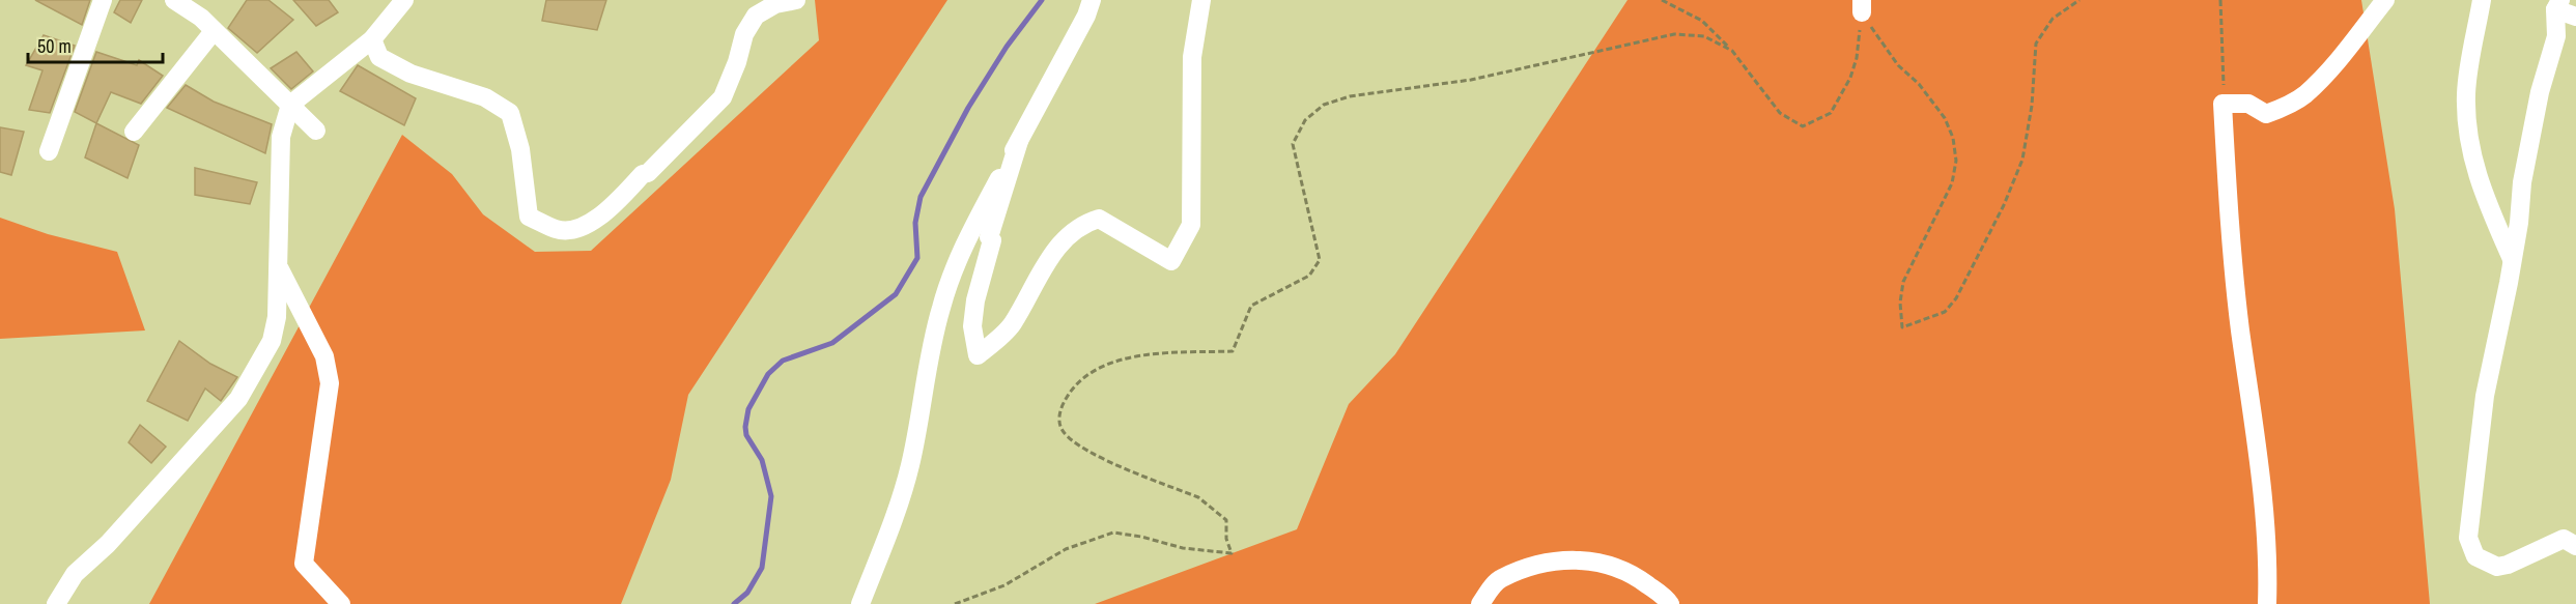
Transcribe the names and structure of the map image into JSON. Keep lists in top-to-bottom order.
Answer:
{
  "scale_bar": "50 m"
}
